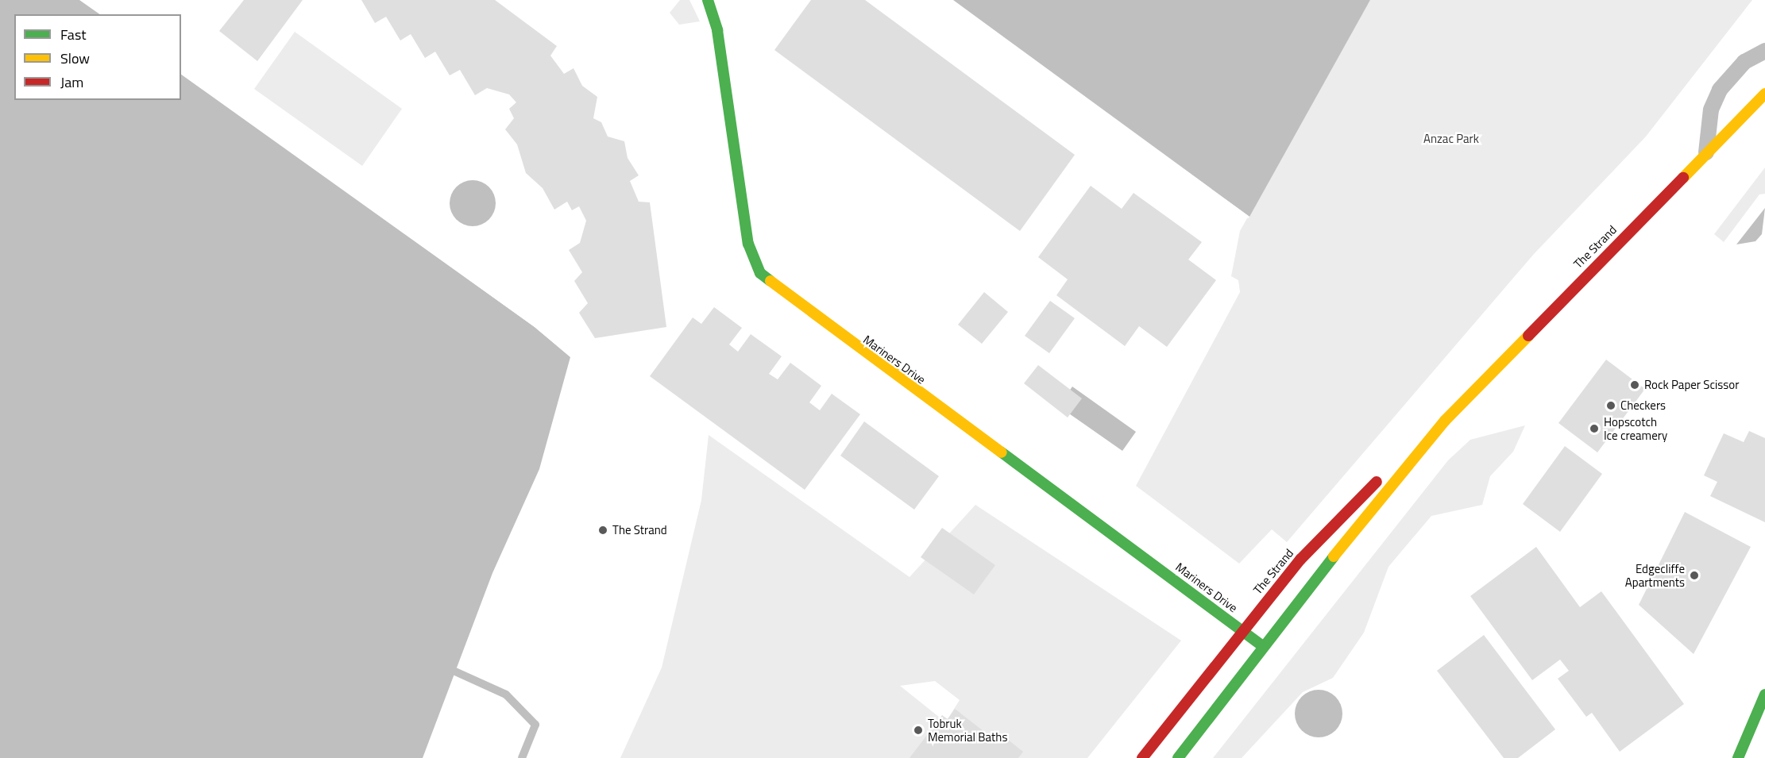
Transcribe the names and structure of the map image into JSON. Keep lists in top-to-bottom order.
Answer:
{
  "streets": {
    "street": ["The Strand", "Mariners Drive"]
  },
  "crossings": [
    ["The Strand", "Mariners Drive"]
  ],
  "parks": ["Anzac Park"],
  "places": [
    "Rock Paper Scissor",
    "Checkers",
    "Hopscotch Ice creamery",
    "The Strand",
    "Edgecliffe Apartments",
    "Tobruk Memorial Baths"
  ],
  "legend": ["Fast", "Slow", "Jam"]
}
